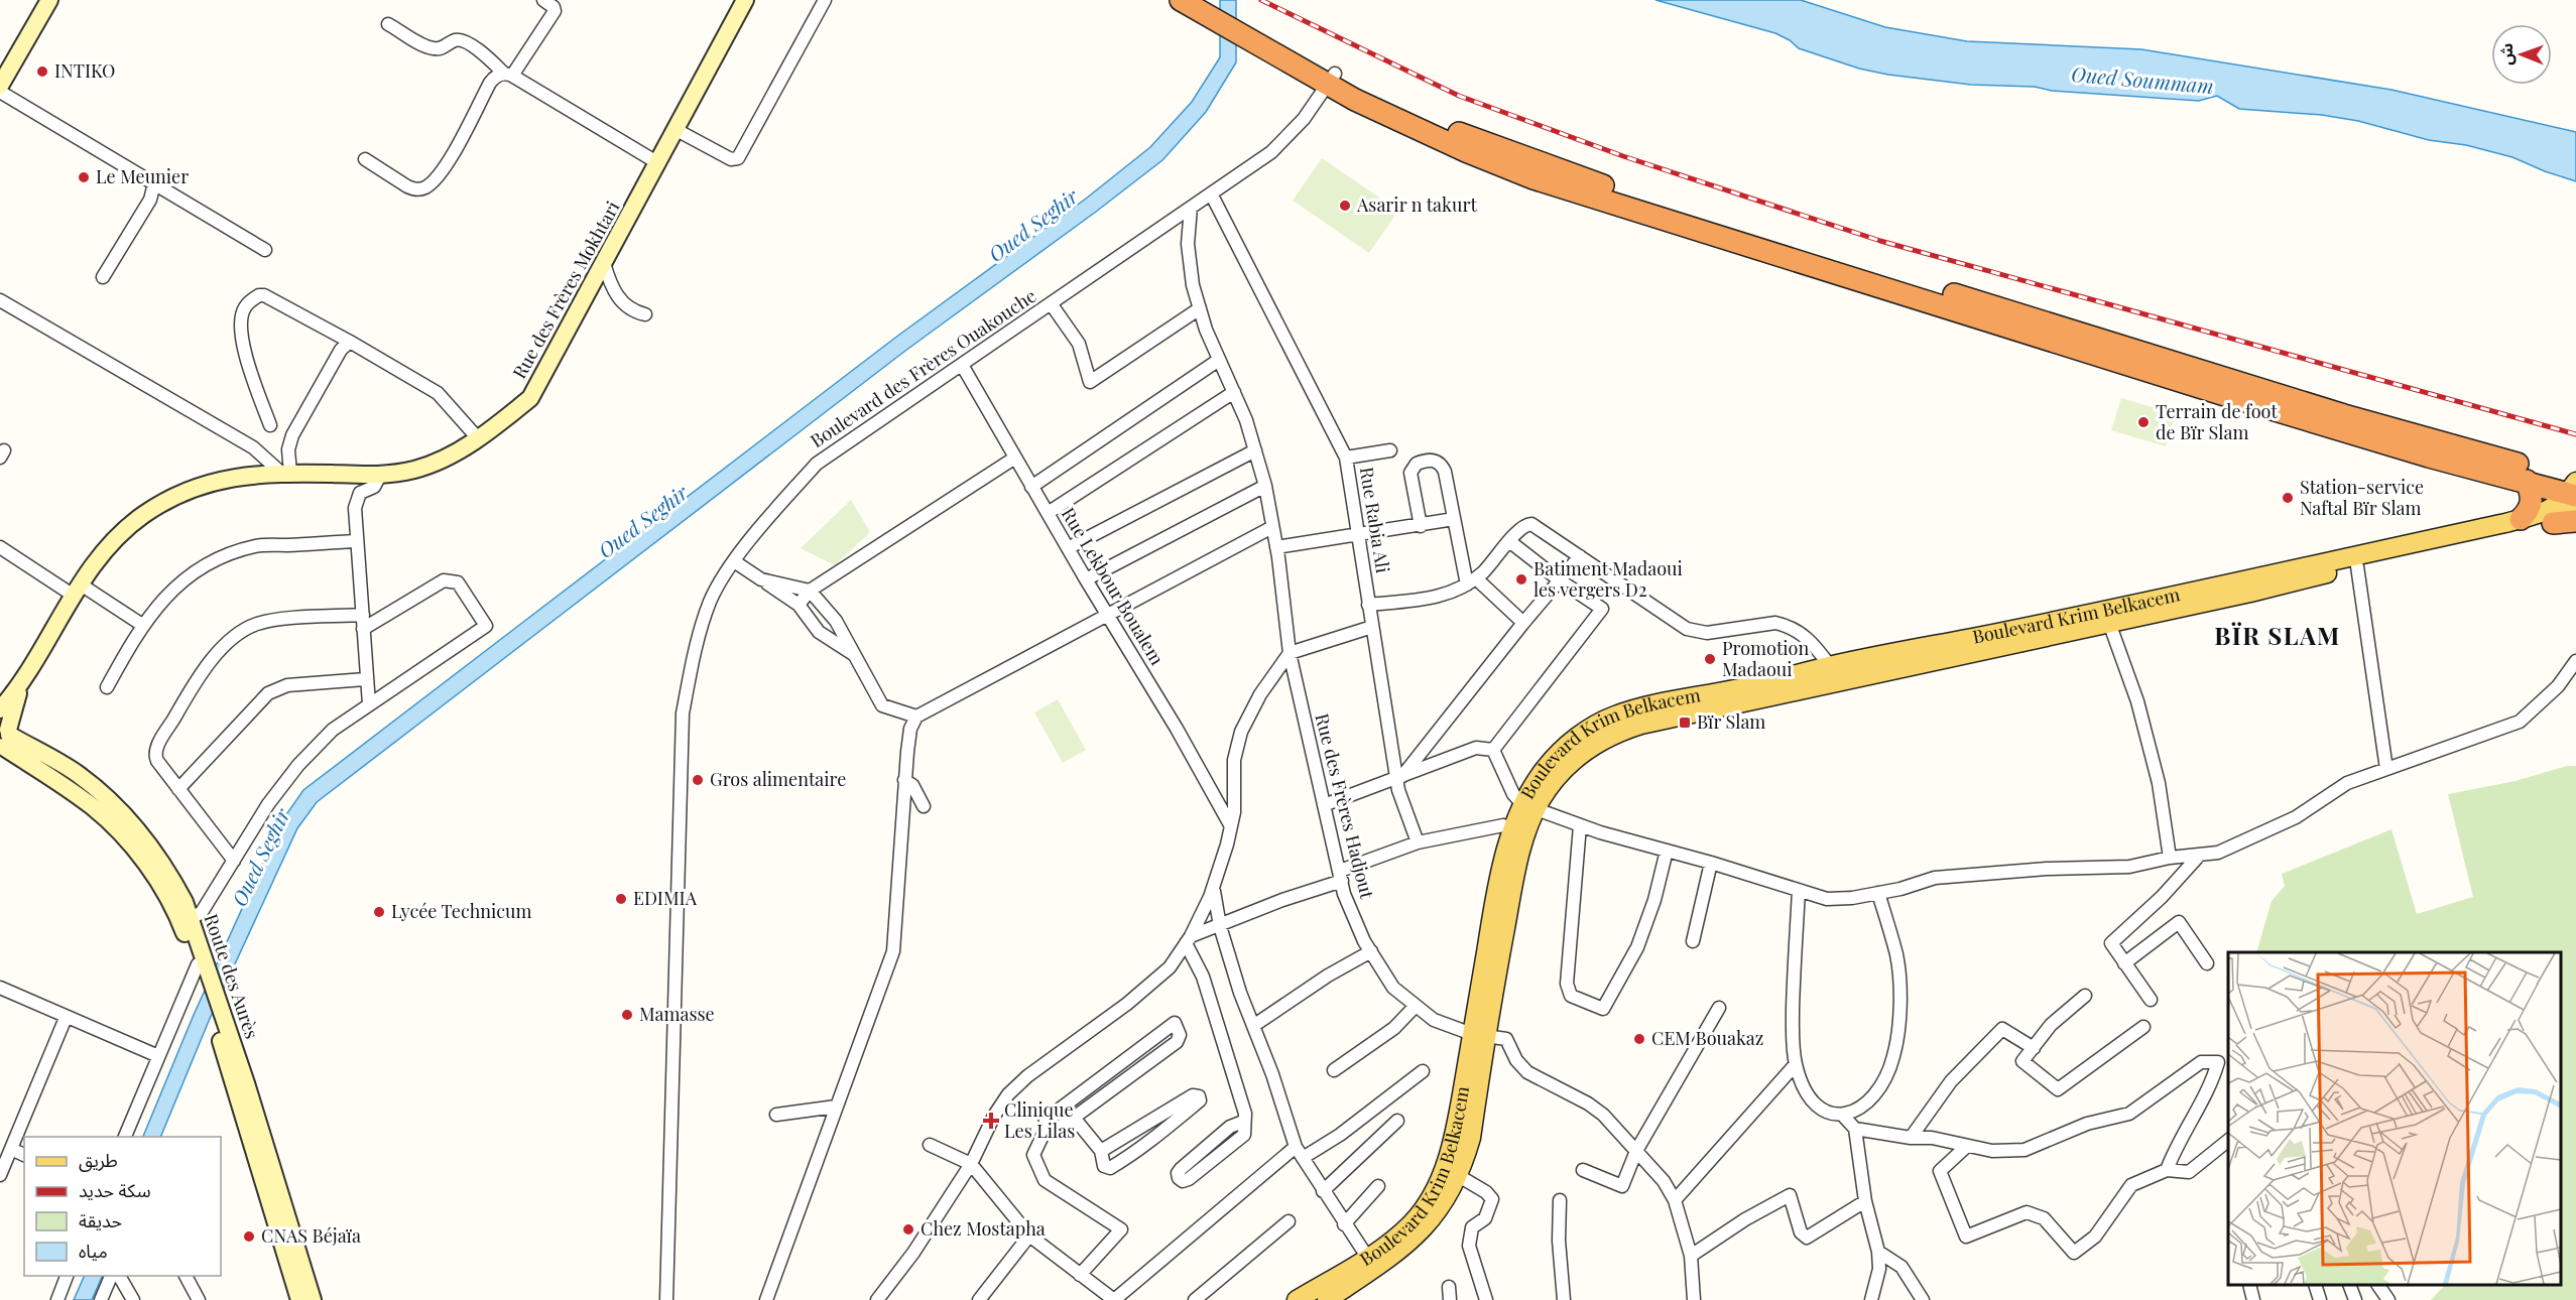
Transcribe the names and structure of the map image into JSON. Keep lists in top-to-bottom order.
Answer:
{
  "streets": {
    "main road": ["Boulevard Krim Belkacem"],
    "street": [
      "Rue des Frères Mokhtari",
      "Boulevard des Frères Ouakouche",
      "Rue Rabia Ali",
      "Rue Lekbour Boualem",
      "Rue des Frères Hadjout",
      "Route des Aurès"
    ]
  },
  "crossings": [
    ["Rue des Frères Mokhtari", "Route des Aurès"],
    ["Boulevard des Frères Ouakouche", "Rue Rabia Ali"],
    ["Boulevard des Frères Ouakouche", "Rue Lekbour Boualem"],
    ["Boulevard des Frères Ouakouche", "Rue des Frères Hadjout"],
    ["Boulevard Krim Belkacem", "Rue des Frères Hadjout"]
  ],
  "districts": ["BÏR SLAM"],
  "water": ["Oued Soummam", "Oued Seghir"],
  "places": {
    "other": [
      "INTIKO",
      "Le Meunier",
      "Asarir n takurt",
      "Terrain de foot de Bïr Slam",
      "Station-service Naftal Bïr Slam",
      "Batiment Madaoui les vergers D2",
      "Promotion Madaoui",
      "Gros alimentaire",
      "EDIMIA",
      "Lycée Technicum",
      "Mamasse",
      "CEM Bouakaz",
      "Chez Mostapha",
      "CNAS Béjaïa"
    ],
    "transit": ["Bïr Slam"],
    "health": ["Clinique Les Lilas"]
  },
  "legend": [
    "طريق",
    "سكة حديد",
    "حديقة",
    "مياه"
  ],
  "north": "left"
}
